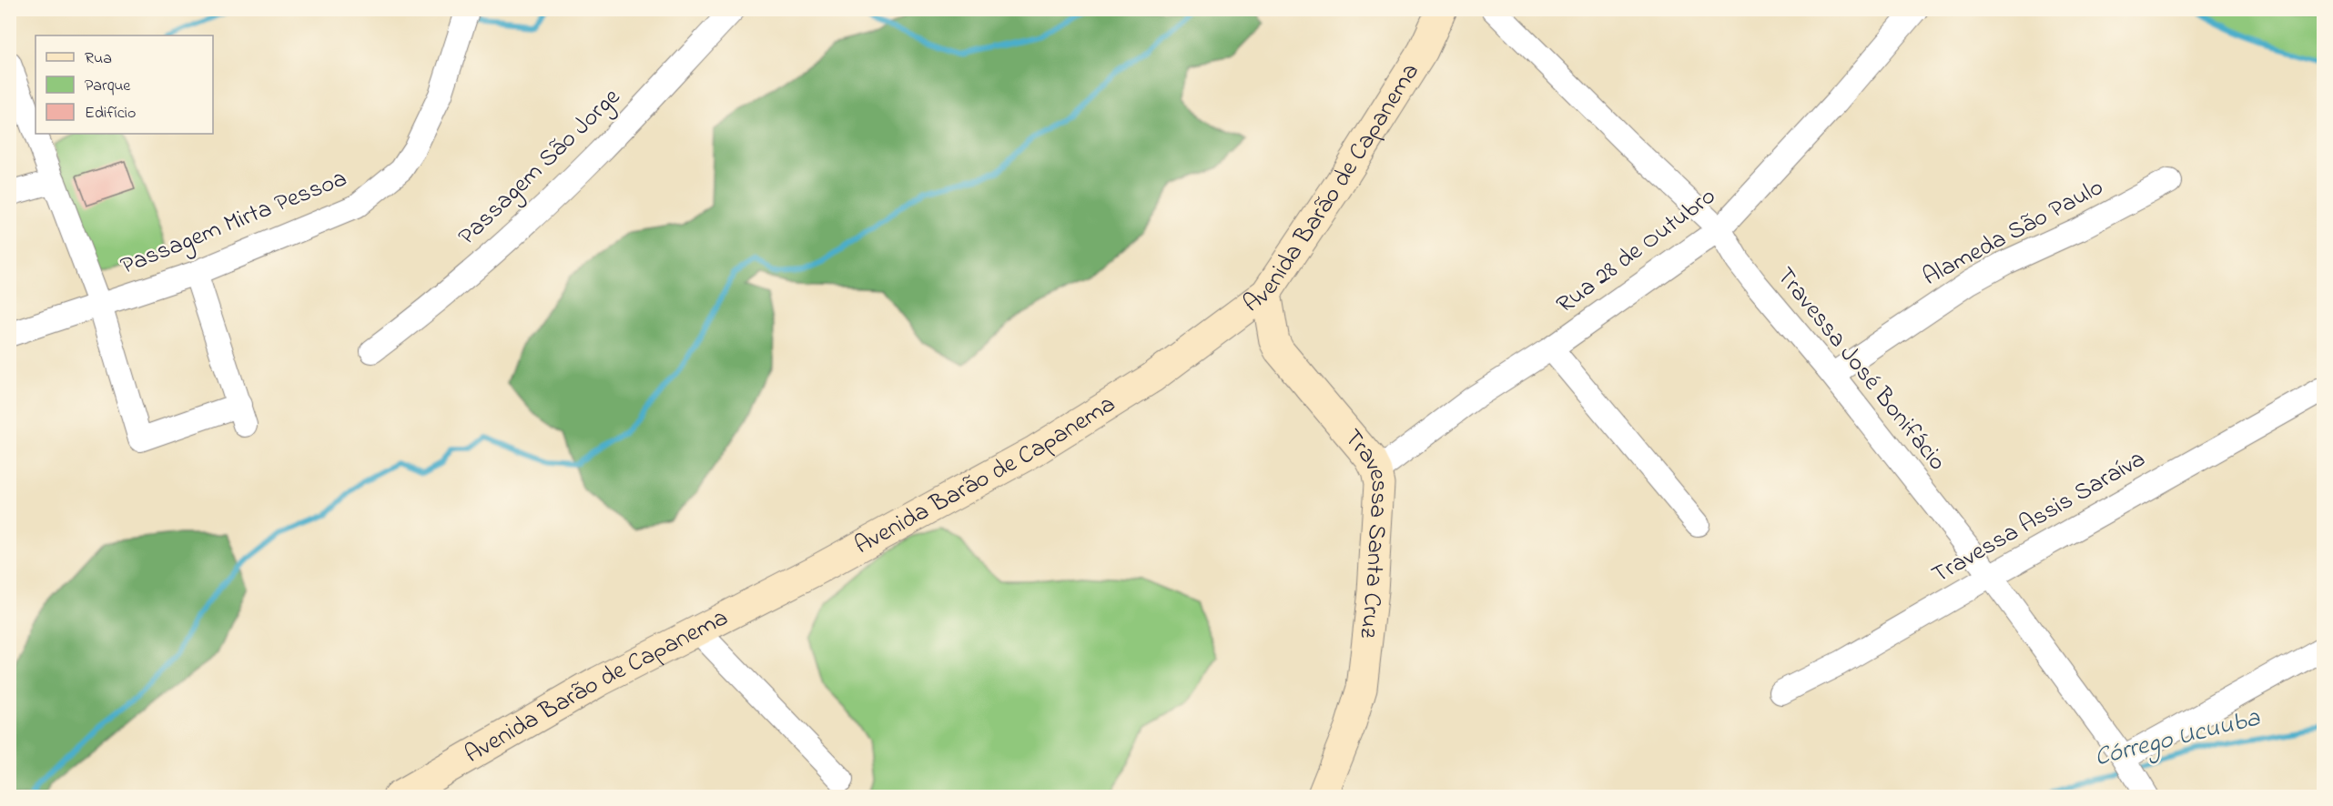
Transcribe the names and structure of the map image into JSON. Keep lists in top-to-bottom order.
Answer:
{
  "streets": {
    "street": [
      "Passagem São Jorge",
      "Avenida Barão de Capanema",
      "Passagem Mirta Pessoa",
      "Alameda São Paulo",
      "Rua 28 de Outubro",
      "Travessa José Bonifácio",
      "Travessa Assis Saraíva",
      "Travessa Santa Cruz"
    ]
  },
  "crossings": [
    ["Avenida Barão de Capanema", "Travessa Santa Cruz"],
    ["Alameda São Paulo", "Travessa José Bonifácio"],
    ["Rua 28 de Outubro", "Travessa José Bonifácio"],
    ["Rua 28 de Outubro", "Travessa Santa Cruz"],
    ["Travessa José Bonifácio", "Travessa Assis Saraíva"]
  ],
  "water": ["Córrego Ucuuba"],
  "legend": ["Rua", "Parque", "Edifício"]
}
